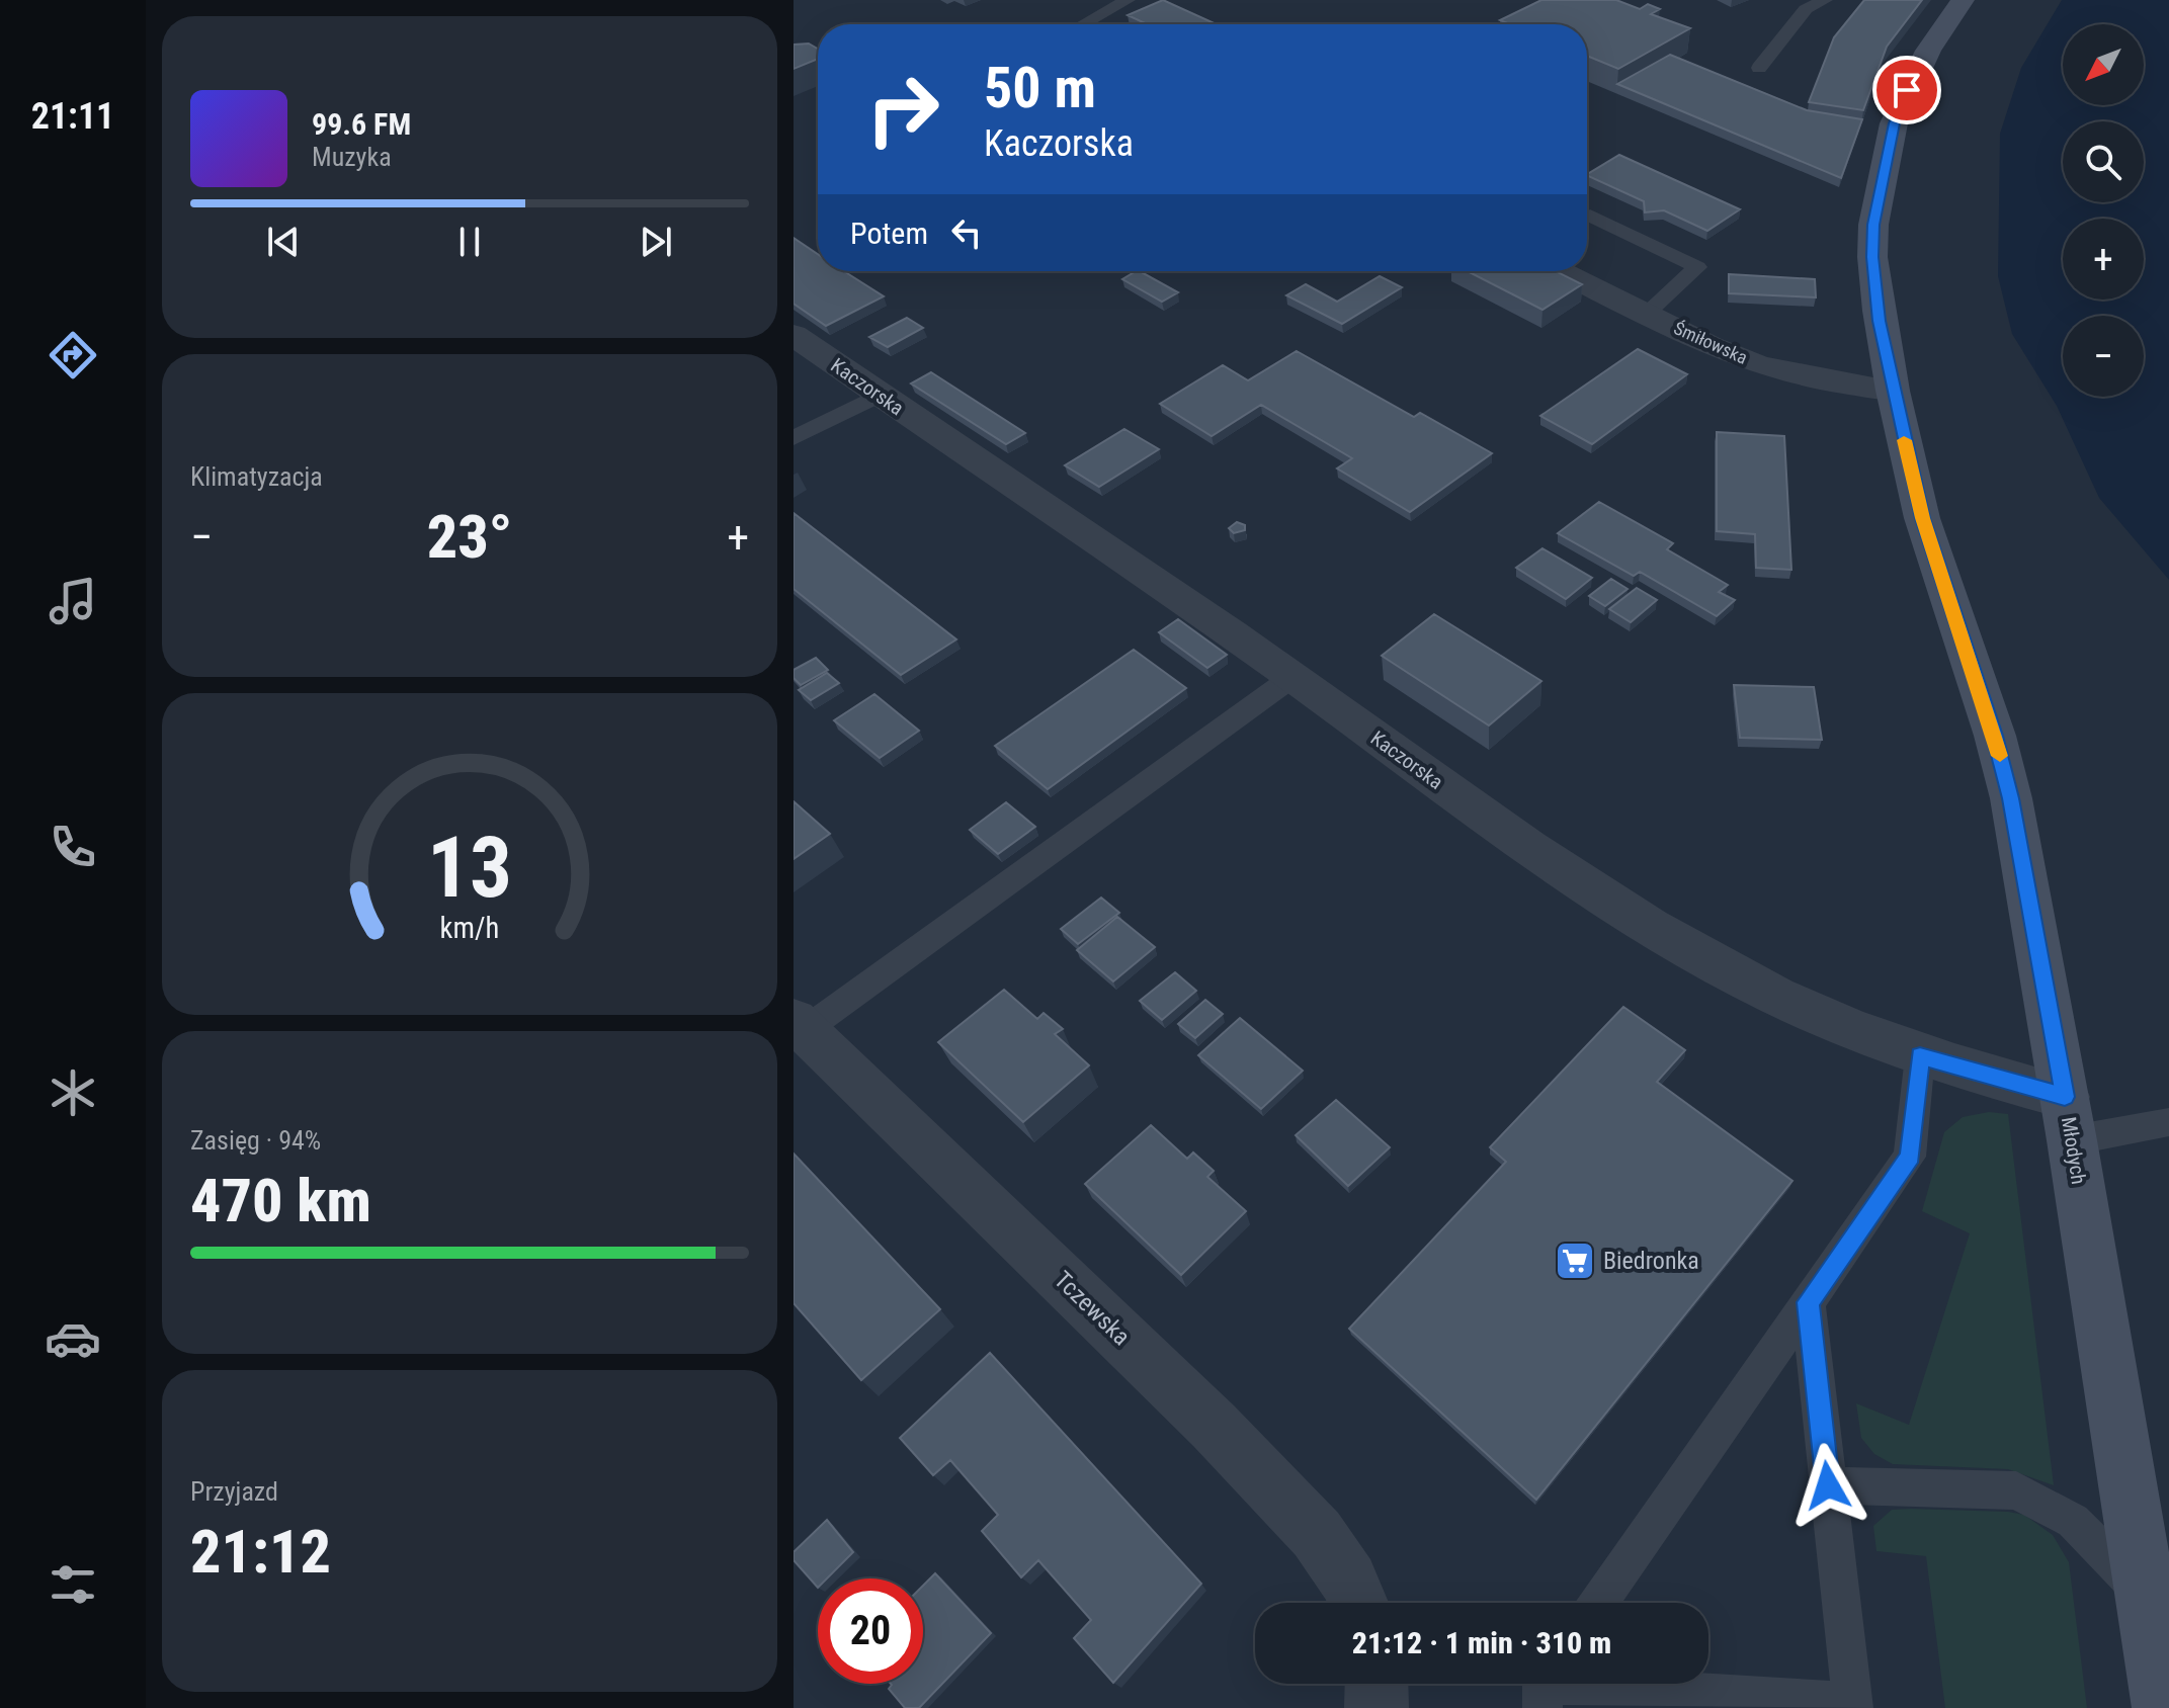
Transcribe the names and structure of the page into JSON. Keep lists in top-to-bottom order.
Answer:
{
  "streets": {
    "street": [
      "Śmiłowska",
      "Kaczorska",
      "Młodych",
      "Tczewska"
    ]
  },
  "crossings": [
    ["Śmiłowska", "Młodych"],
    ["Kaczorska", "Młodych"]
  ],
  "places": {
    "supermarket": ["Biedronka"]
  },
  "north": "bottom left",
  "page": {
    "tabs": "21:11",
    "map_buttons": ["+", "−"],
    "turn": ["50 m", "Kaczorska"],
    "song": ["99.6 FM", "Muzyka"],
    "then": "Potem",
    "tile": [
      "Klimatyzacja",
      ["Zasięg · 94%", "470 km"],
      ["Przyjazd", "21:12"]
    ],
    "heat": ["−", "23°", "+"],
    "limit": "20",
    "trip": "21:12 · 1 min · 310 m",
    "gauge": ["13", "km/h"]
  }
}
